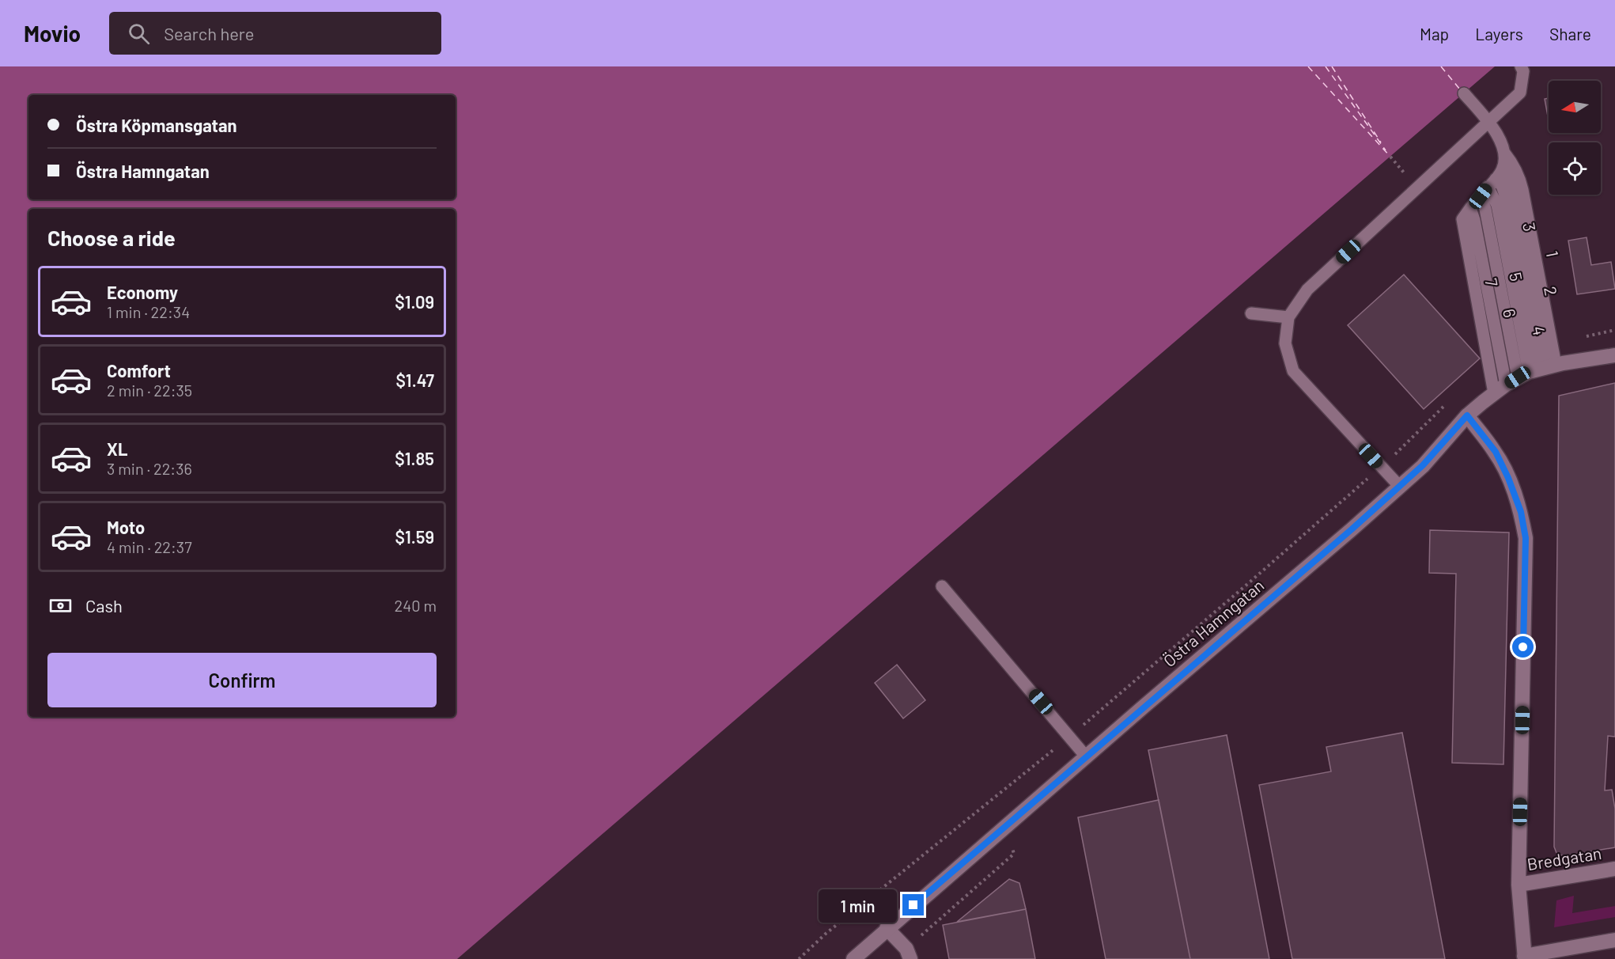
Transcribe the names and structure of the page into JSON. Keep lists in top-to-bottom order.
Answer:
{
  "streets": {
    "street": ["Östra Hamngatan", "Bredgatan"],
    "lane": [
      "3",
      "1",
      "5",
      "7",
      "6"
    ]
  },
  "crossings": [
    ["3", "1"],
    ["3", "5"],
    ["3", "6"],
    ["3", "Östra Hamngatan"],
    ["1", "5"],
    ["1", "6"],
    ["1", "Östra Hamngatan"],
    ["5", "6"],
    ["5", "Östra Hamngatan"],
    ["7", "6"],
    ["7", "Östra Hamngatan"],
    ["6", "Östra Hamngatan"]
  ],
  "north": "left",
  "page": {
    "header": "Movio",
    "search": "Search here",
    "nav": ["Map", "Layers", "Share"],
    "banner": ["Östra Köpmansgatan", "Östra Hamngatan"],
    "heading": "Choose a ride",
    "list": [
      {
        "name": "Economy",
        "note": "1 min · 22:34",
        "value": "$1.09"
      },
      {
        "name": "Comfort",
        "note": "2 min · 22:35",
        "value": "$1.47"
      },
      {
        "name": "XL",
        "note": "3 min · 22:36",
        "value": "$1.85"
      },
      {
        "name": "Moto",
        "note": "4 min · 22:37",
        "value": "$1.59"
      }
    ],
    "pay": ["Cash", "240 m"],
    "buttons": "Confirm",
    "bubble": "1 min"
  }
}
